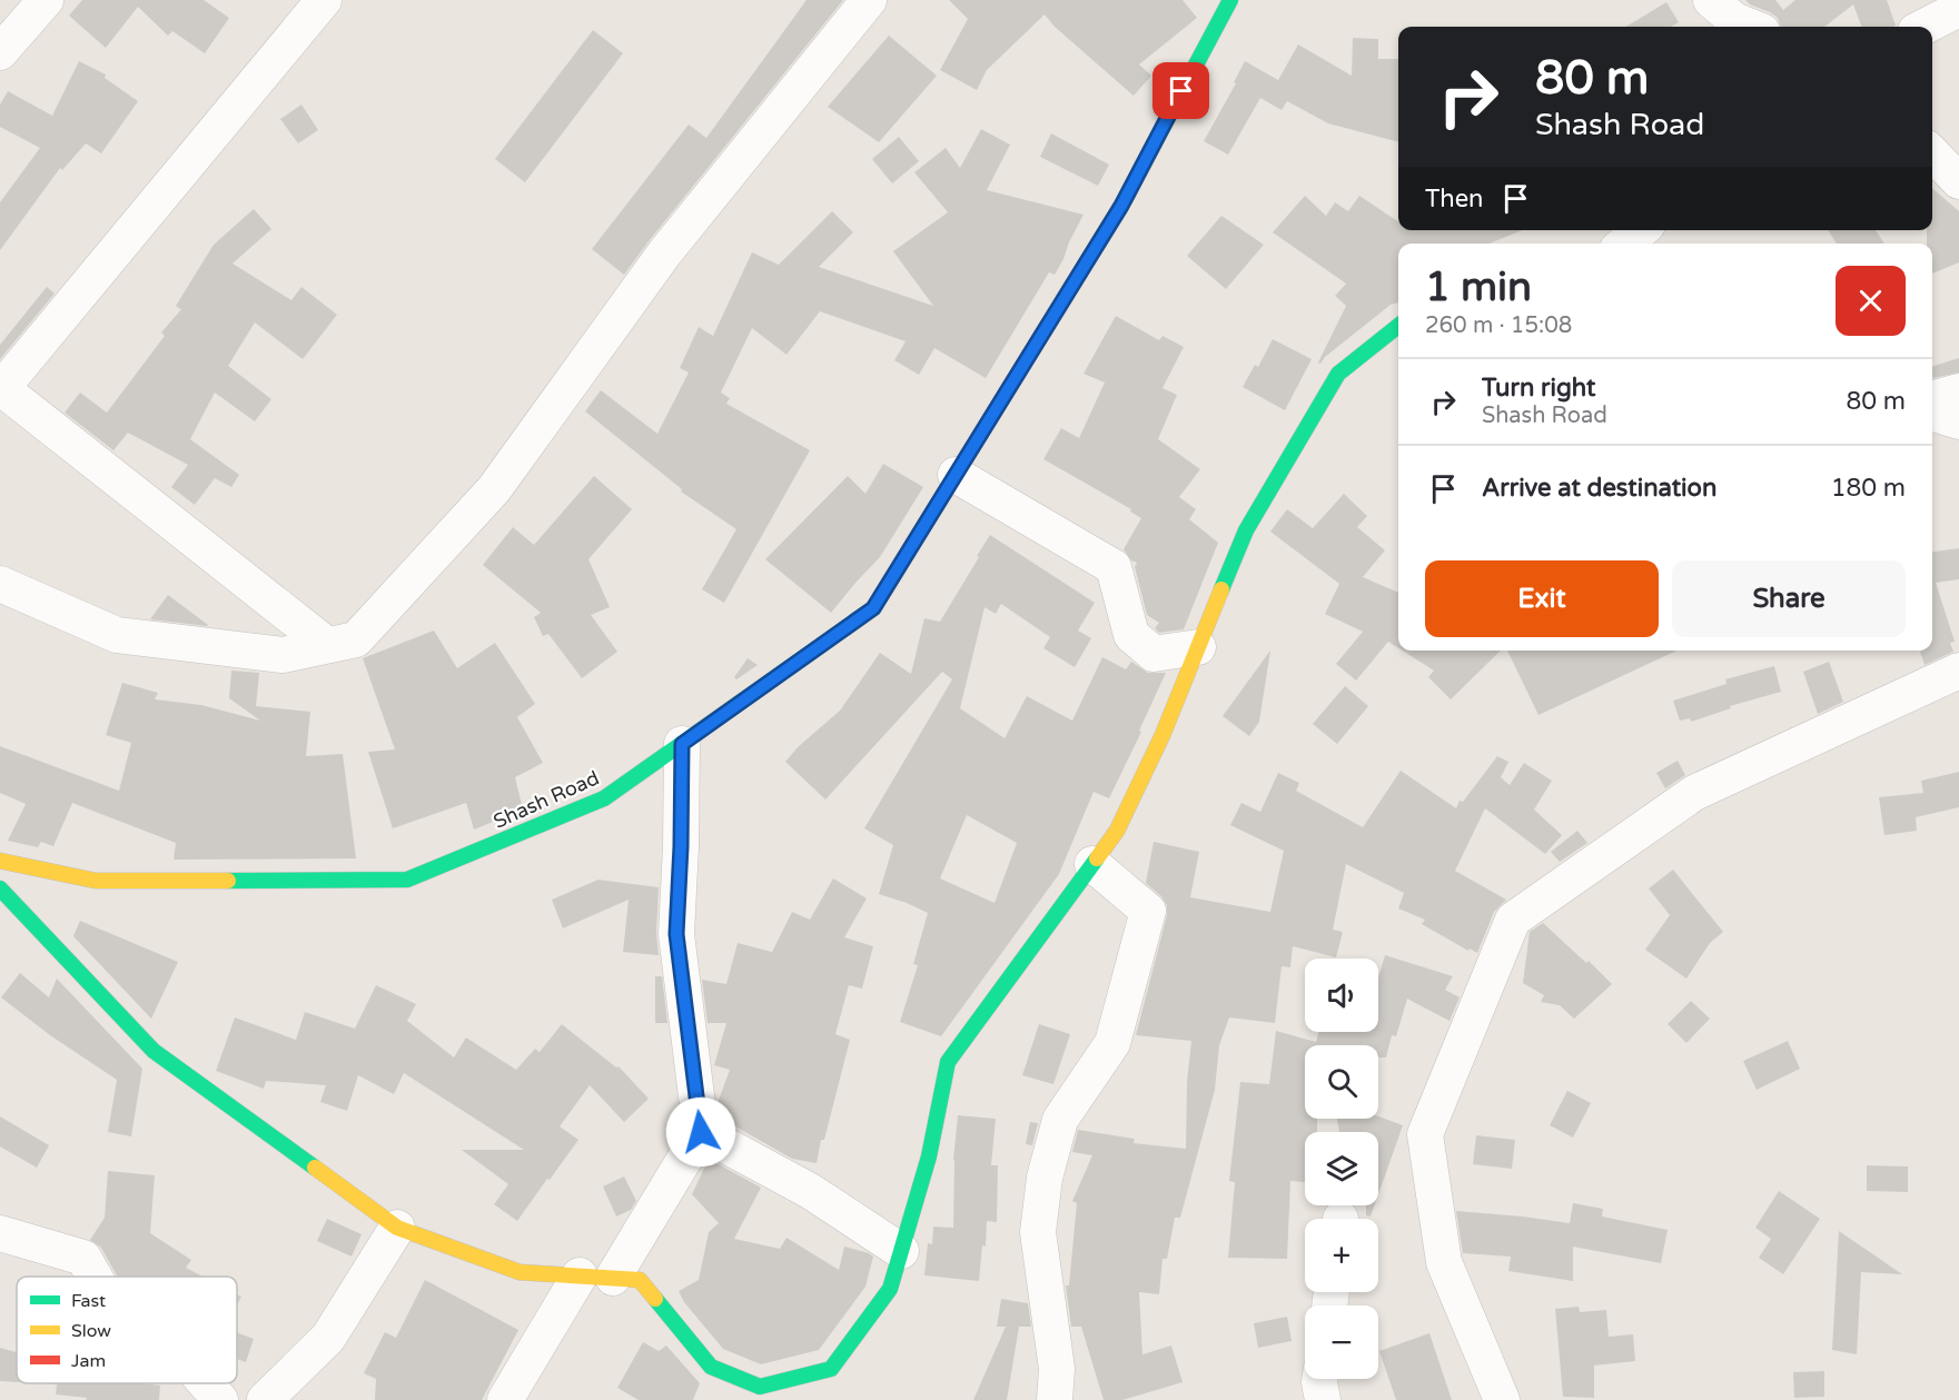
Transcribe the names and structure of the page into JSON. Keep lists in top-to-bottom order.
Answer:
{
  "streets": {
    "street": ["Shash Road"]
  },
  "legend": ["Fast", "Slow", "Jam"],
  "page": {
    "turn": ["80 m", "Shash Road"],
    "then": "Then",
    "heading": ["1 min", "260 m · 15:08"],
    "list": [
      {
        "name": "Turn right",
        "note": "Shash Road",
        "value": "80 m"
      },
      {
        "name": "Arrive at destination",
        "value": "180 m"
      }
    ],
    "buttons": ["Exit", "Share"],
    "map_buttons": ["+", "−"]
  }
}
